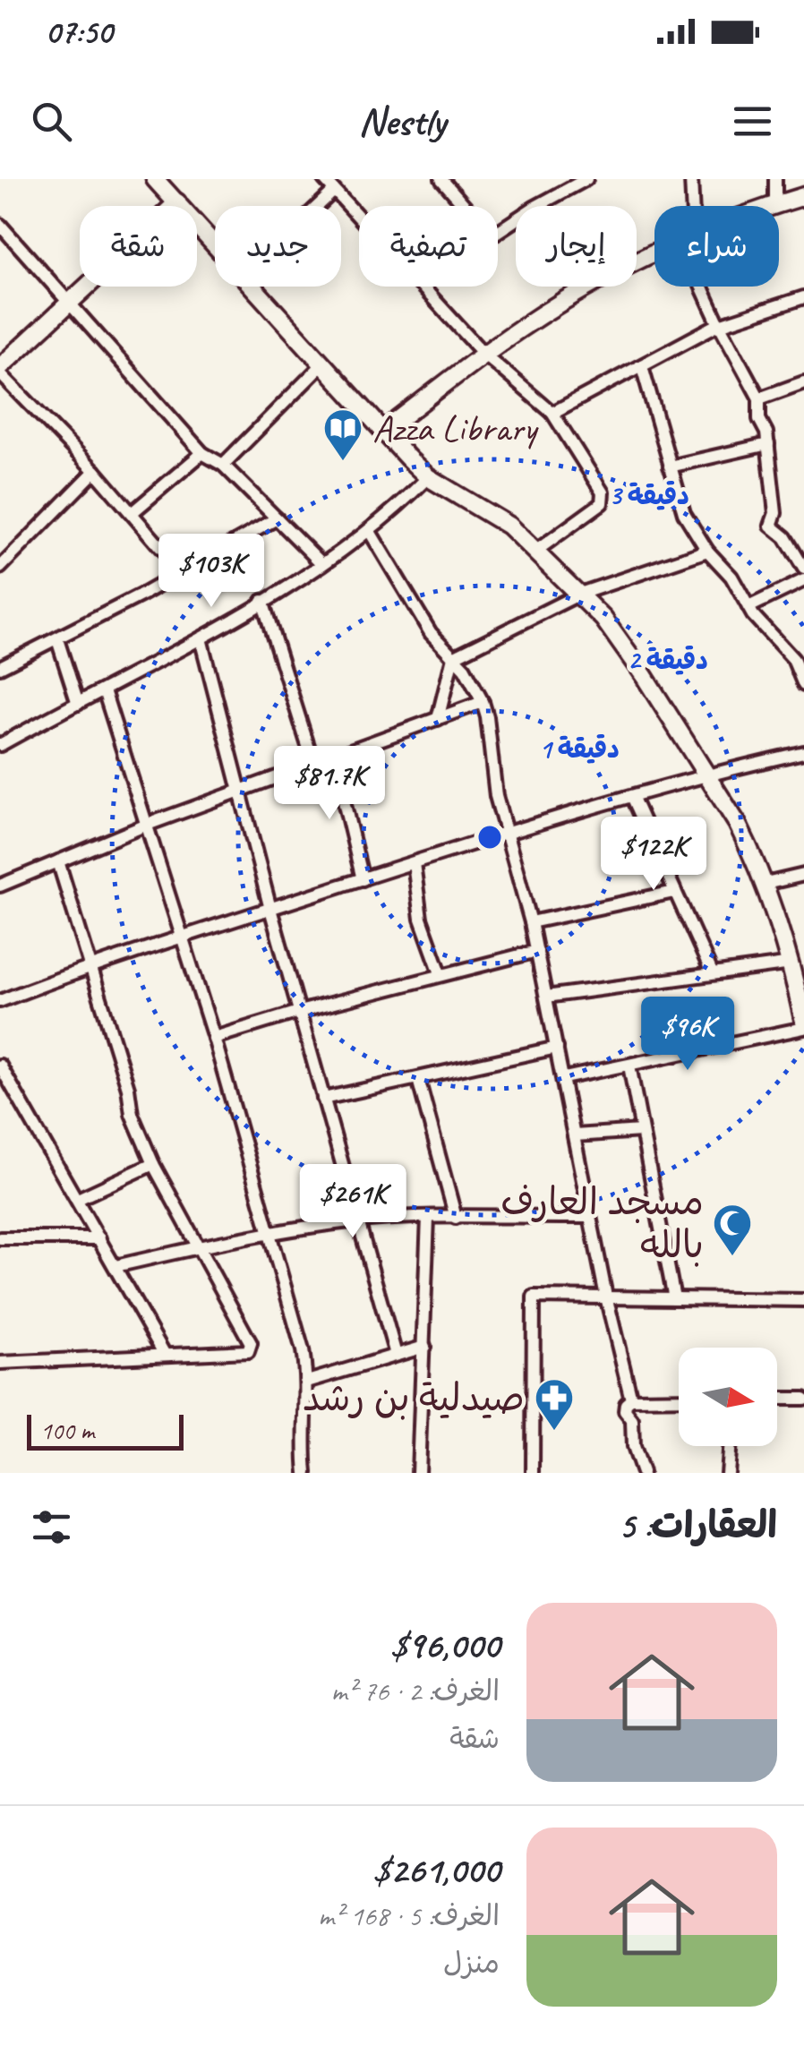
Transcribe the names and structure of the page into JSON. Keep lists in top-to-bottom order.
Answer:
{
  "places": {
    "library": ["Azza Library"],
    "mosque": ["مسجد العارف بالله"],
    "pharmacy": ["صيدلية بن رشد"]
  },
  "scale_bar": "100 m",
  "north": "right",
  "page": {
    "status": "07:50",
    "header": "Nestly",
    "chip": [
      "شراء",
      "إيجار",
      "تصفية",
      "جديد",
      "شقة"
    ],
    "price": [
      "$103K",
      "$81.7K",
      "$122K",
      "$96K",
      "$261K"
    ],
    "scale": "100 m",
    "heading": "العقارات: 5",
    "list": [
      {
        "name": "$96,000",
        "note": "الغرف: 2 · 76 m² · شقة"
      },
      {
        "name": "$261,000",
        "note": "الغرف: 5 · 168 m² · منزل"
      }
    ]
  },
  "rings": ["3 دقيقة", "2 دقيقة", "1 دقيقة"]
}
